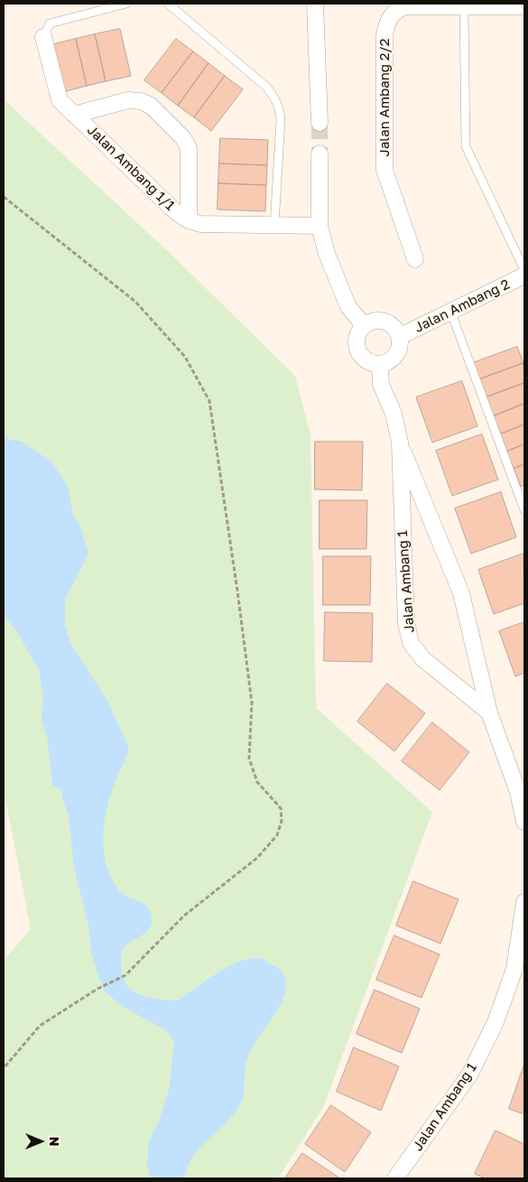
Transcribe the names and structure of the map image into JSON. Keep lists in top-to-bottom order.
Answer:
{
  "streets": {
    "street": [
      "Jalan Ambang 2/2",
      "Jalan Ambang 1/1",
      "Jalan Ambang 2",
      "Jalan Ambang 1"
    ]
  },
  "crossings": [
    ["Jalan Ambang 2", "Jalan Ambang 1"]
  ],
  "north": "right"
}
